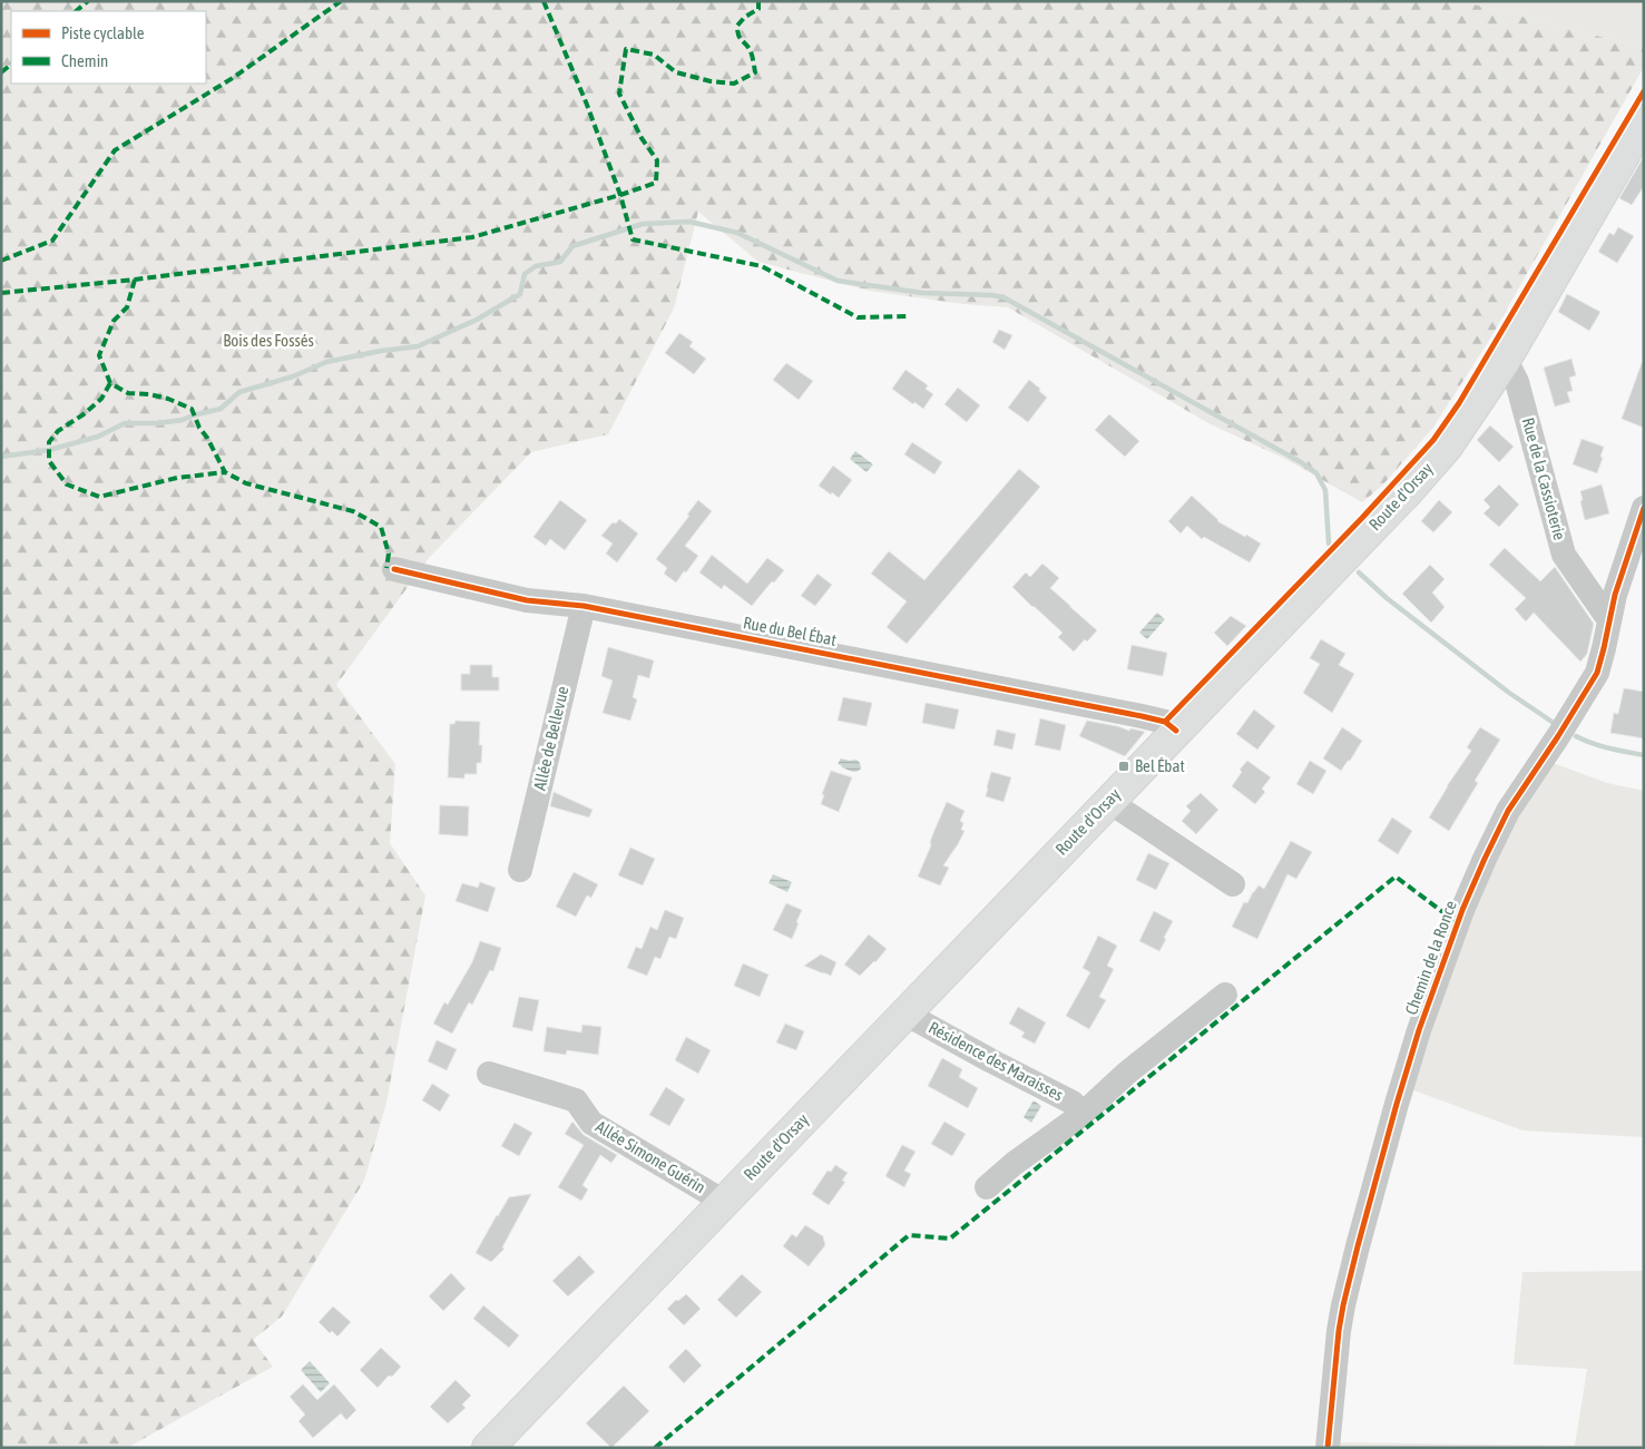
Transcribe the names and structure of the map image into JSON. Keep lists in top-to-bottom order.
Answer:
{
  "streets": {
    "main road": ["Route d'Orsay"],
    "street": [
      "Rue de la Cassioterie",
      "Rue du Bel Ébat",
      "Allée de Bellevue",
      "Chemin de la Ronce",
      "Résidence des Maraisses",
      "Allée Simone Guérin"
    ]
  },
  "crossings": [
    ["Rue de la Cassioterie", "Route d'Orsay"],
    ["Rue de la Cassioterie", "Chemin de la Ronce"],
    ["Route d'Orsay", "Rue du Bel Ébat"],
    ["Route d'Orsay", "Résidence des Maraisses"],
    ["Route d'Orsay", "Allée Simone Guérin"],
    ["Rue du Bel Ébat", "Allée de Bellevue"]
  ],
  "parks": ["Bois des Fossés"],
  "places": {
    "transit": ["Bel Ébat"]
  },
  "legend": ["Piste cyclable", "Chemin"]
}
